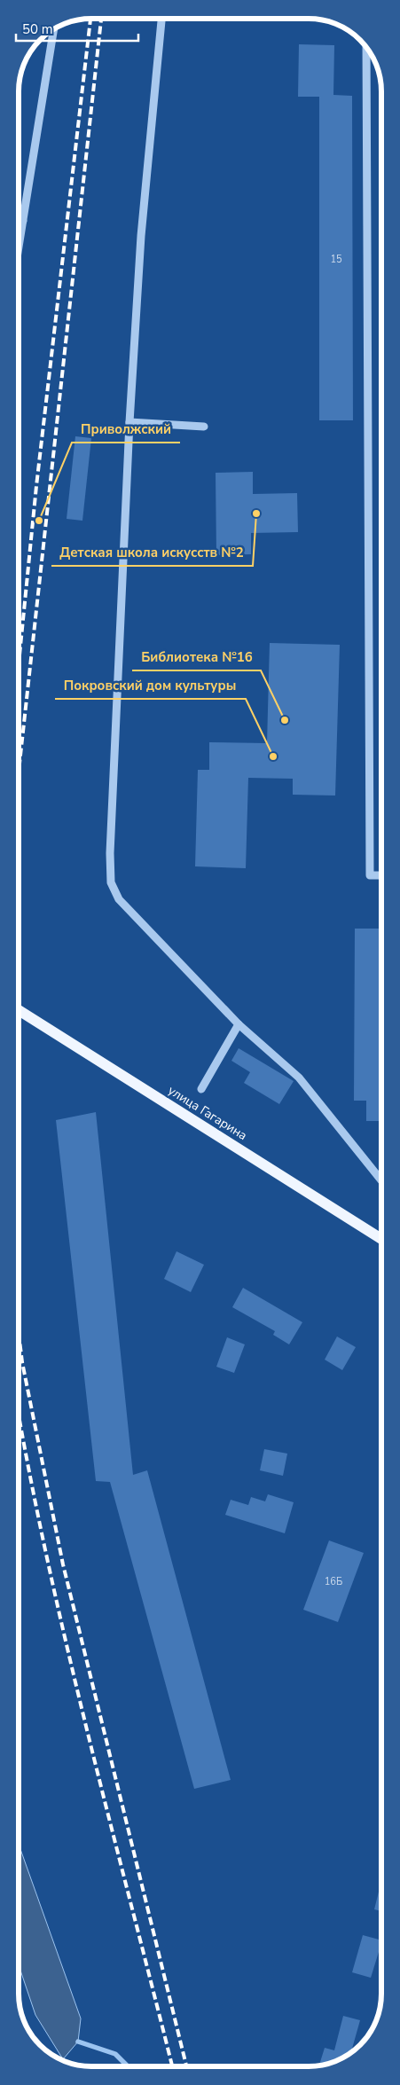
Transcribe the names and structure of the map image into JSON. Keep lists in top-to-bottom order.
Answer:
{
  "streets": {
    "main road": ["улица Гагарина"]
  },
  "places": [
    "Детская школа искусств №2",
    "Приволжский",
    "Библиотека №16",
    "Покровский дом культуры"
  ],
  "house_numbers": ["15", "16Б"],
  "scale_bar": "50 m"
}
